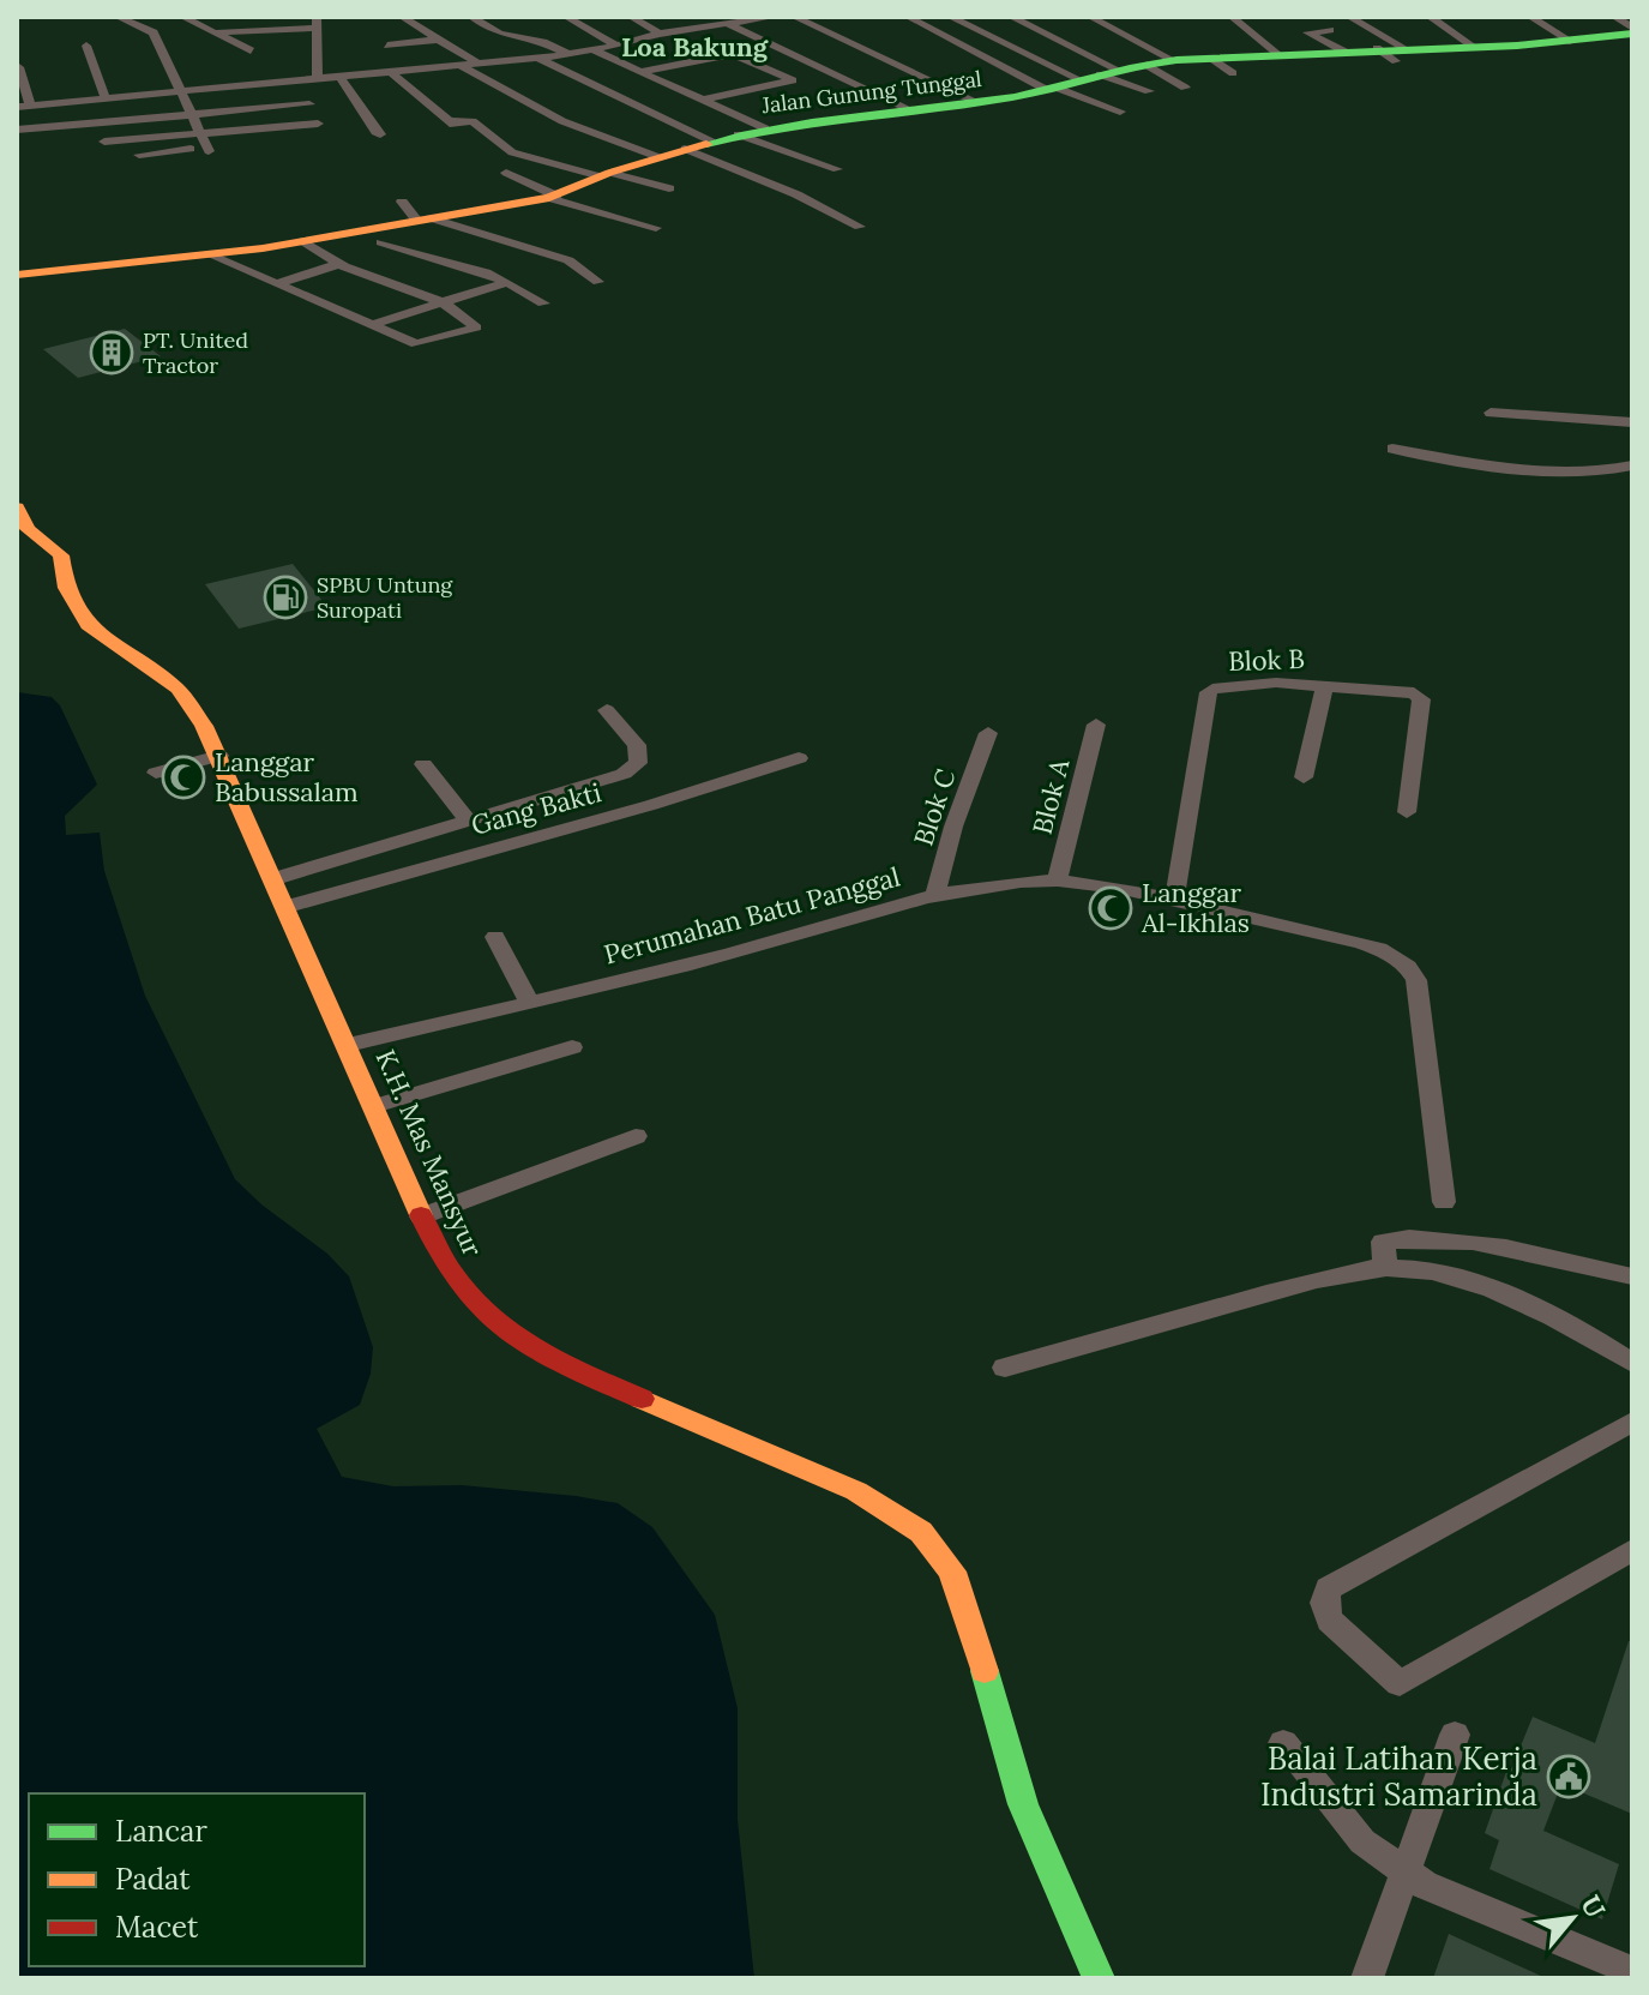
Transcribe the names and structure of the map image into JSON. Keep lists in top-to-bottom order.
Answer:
{
  "streets": {
    "street": [
      "Jalan Gunung Tunggal",
      "Blok B",
      "Blok A",
      "Blok C",
      "Gang Bakti",
      "Perumahan Batu Panggal",
      "K.H. Mas Mansyur"
    ]
  },
  "crossings": [
    ["Blok B", "Perumahan Batu Panggal"],
    ["Blok A", "Perumahan Batu Panggal"],
    ["Blok C", "Perumahan Batu Panggal"],
    ["Gang Bakti", "K.H. Mas Mansyur"],
    ["Perumahan Batu Panggal", "K.H. Mas Mansyur"]
  ],
  "districts": ["Loa Bakung"],
  "places": {
    "building": ["PT. United Tractor"],
    "fuel station": ["SPBU Untung Suropati"],
    "mosque": ["Langgar Babussalam", "Langgar Al-Ikhlas"],
    "public building": ["Balai Latihan Kerja Industri Samarinda"]
  },
  "legend": ["Lancar", "Padat", "Macet"],
  "north": "top right"
}
